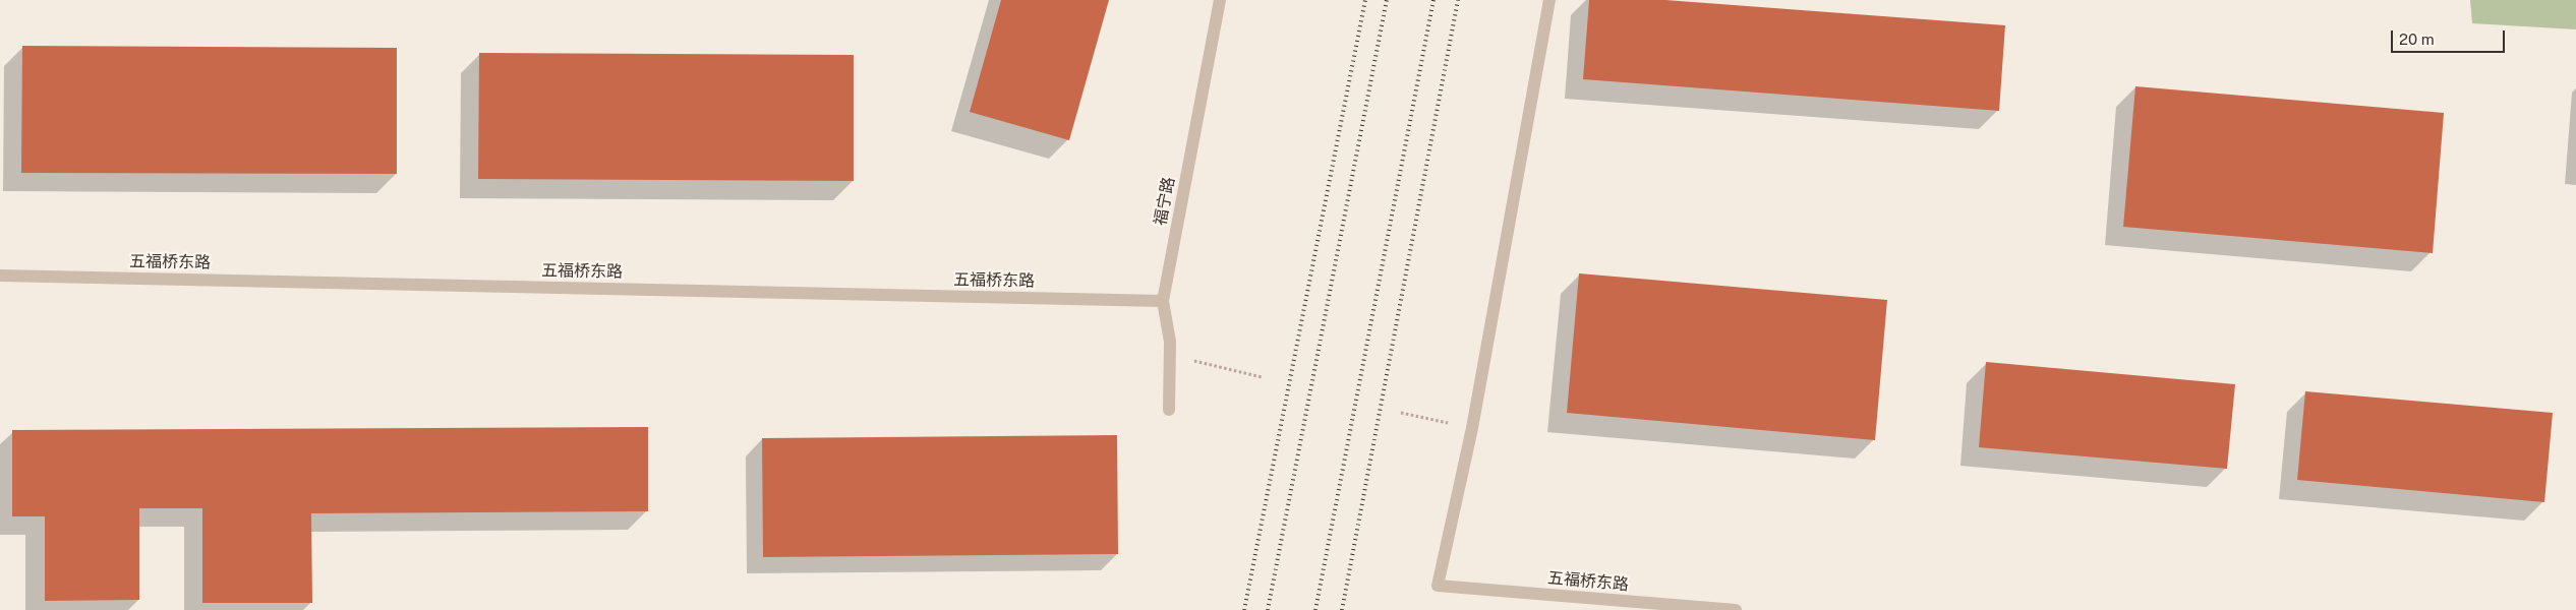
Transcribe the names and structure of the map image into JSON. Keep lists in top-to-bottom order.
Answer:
{
  "streets": {
    "street": ["福宁路", "五福桥东路"]
  },
  "crossings": [
    ["福宁路", "五福桥东路"]
  ],
  "scale_bar": "20 m"
}
